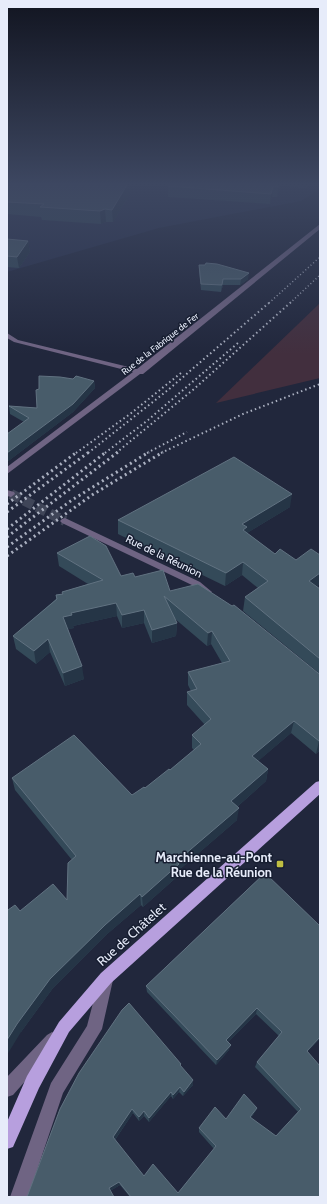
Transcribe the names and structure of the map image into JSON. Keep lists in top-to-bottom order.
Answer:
{
  "streets": {
    "main road": ["Rue de Châtelet"],
    "street": ["Rue de la Fabrique de Fer", "Rue de la Réunion"]
  },
  "places": {
    "transit": ["Marchienne-au-Pont Rue de la Réunion"]
  }
}
